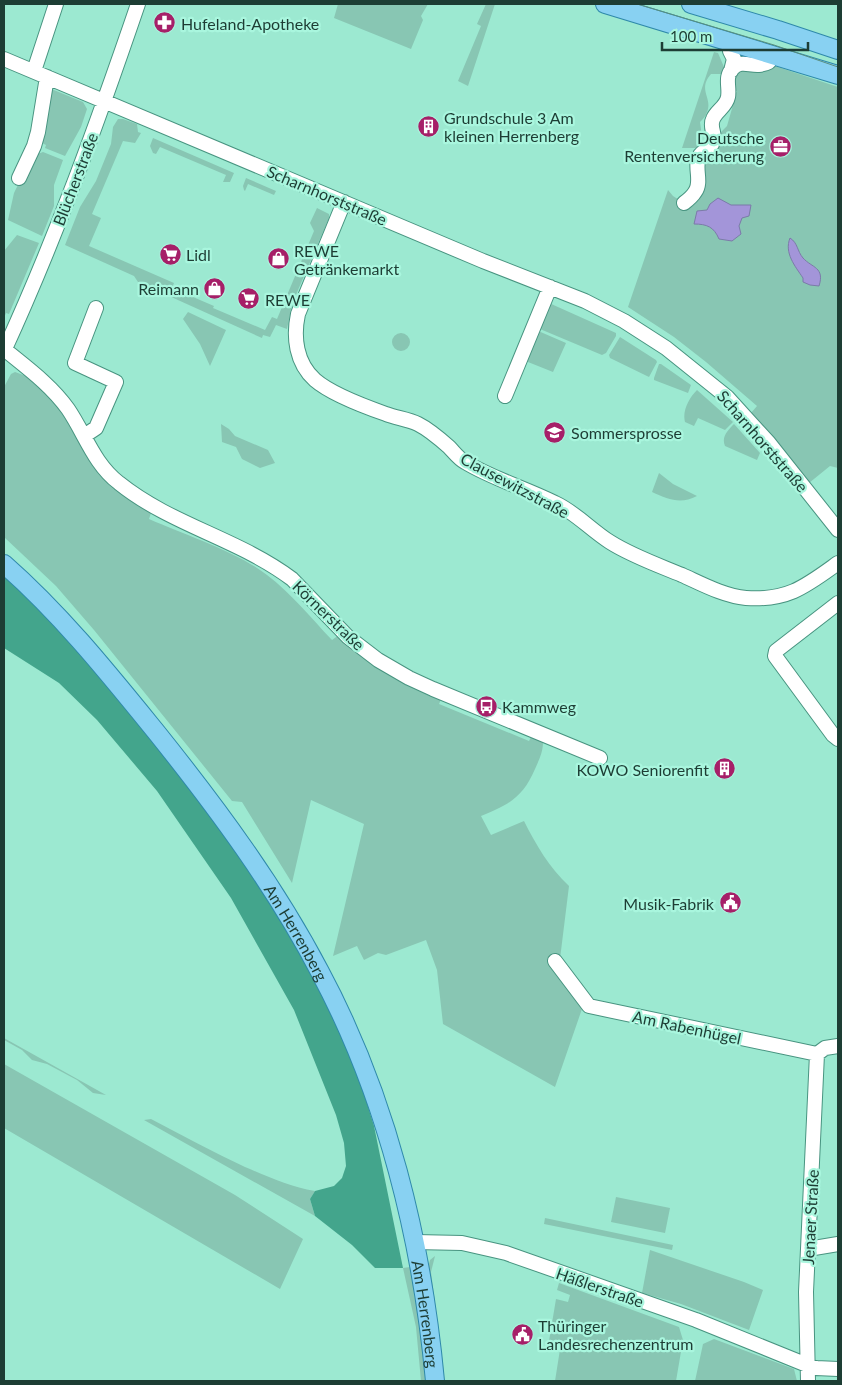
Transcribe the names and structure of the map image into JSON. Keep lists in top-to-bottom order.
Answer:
{
  "streets": {
    "main road": ["Am Herrenberg"],
    "street": [
      "Blücherstraße",
      "Scharnhorststraße",
      "Clausewitzstraße",
      "Körnerstraße",
      "Am Rabenhügel",
      "Jenaer Straße",
      "Häßlerstraße"
    ]
  },
  "crossings": [
    ["Blücherstraße", "Scharnhorststraße"],
    ["Blücherstraße", "Körnerstraße"],
    ["Scharnhorststraße", "Clausewitzstraße"],
    ["Am Herrenberg", "Häßlerstraße"],
    ["Am Rabenhügel", "Jenaer Straße"],
    ["Jenaer Straße", "Häßlerstraße"]
  ],
  "places": {
    "pharmacy": ["Hufeland-Apotheke"],
    "building": ["Grundschule 3 Am kleinen Herrenberg", "KOWO Seniorenfit"],
    "office": ["Deutsche Rentenversicherung"],
    "supermarket": ["Lidl", "REWE"],
    "shop": ["REWE Getränkemarkt", "Reimann"],
    "school or university": ["Sommersprosse"],
    "bus stop": ["Kammweg"],
    "public building": ["Musik-Fabrik", "Thüringer Landesrechenzentrum"]
  },
  "scale_bar": "100 m"
}
